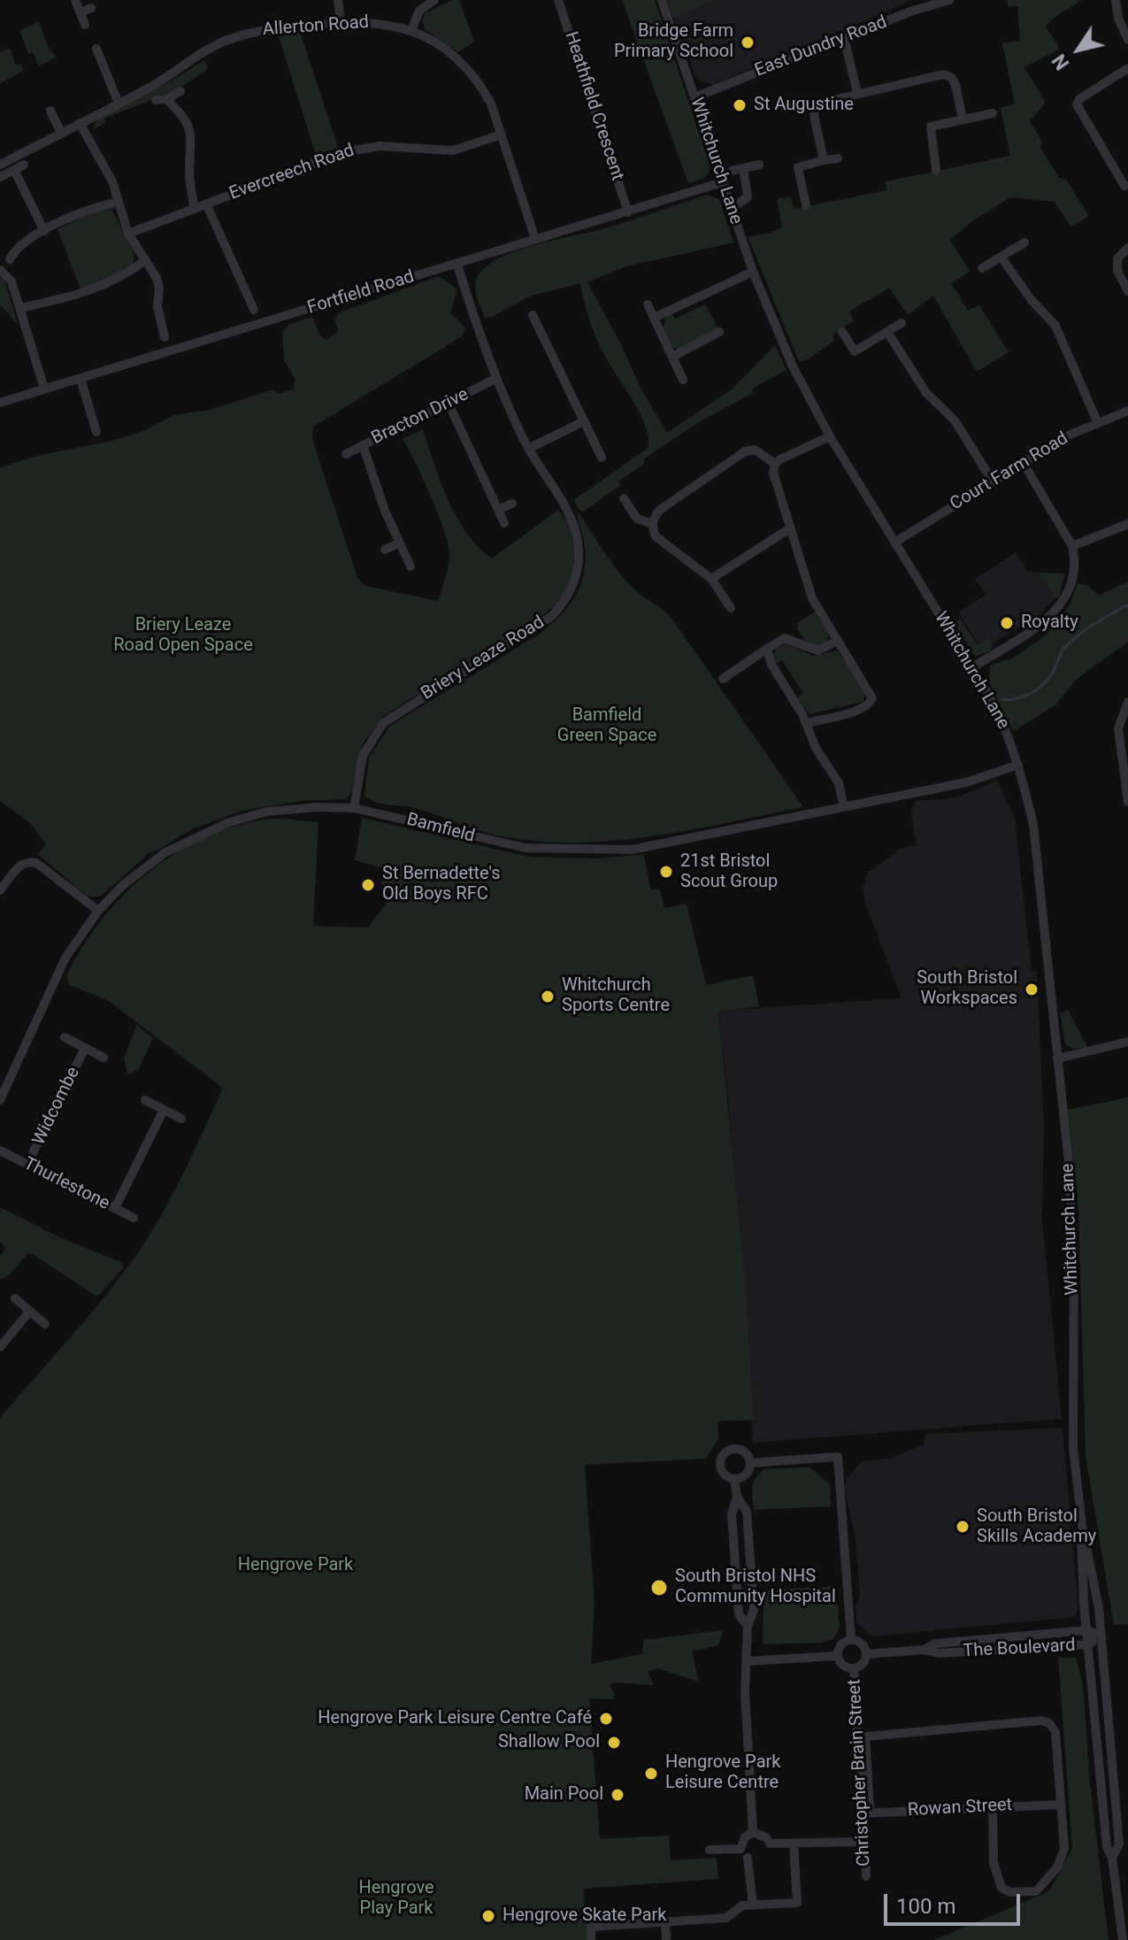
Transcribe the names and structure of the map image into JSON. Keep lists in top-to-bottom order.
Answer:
{
  "streets": {
    "street": [
      "Allerton Road",
      "East Dundry Road",
      "Heathfield Crescent",
      "Whitchurch Lane",
      "Evercreech Road",
      "Fortfield Road",
      "Bracton Drive",
      "Court Farm Road",
      "Briery Leaze Road",
      "Bamfield",
      "Widcombe",
      "Thurlestone",
      "The Boulevard",
      "Christopher Brain Street",
      "Rowan Street"
    ]
  },
  "crossings": [
    ["Allerton Road", "Evercreech Road"],
    ["Allerton Road", "Fortfield Road"],
    ["East Dundry Road", "Whitchurch Lane"],
    ["Heathfield Crescent", "Fortfield Road"],
    ["Whitchurch Lane", "Fortfield Road"],
    ["Whitchurch Lane", "Court Farm Road"],
    ["Whitchurch Lane", "Bamfield"],
    ["Whitchurch Lane", "The Boulevard"],
    ["Fortfield Road", "Briery Leaze Road"],
    ["Bracton Drive", "Briery Leaze Road"],
    ["Briery Leaze Road", "Bamfield"],
    ["Widcombe", "Thurlestone"],
    ["The Boulevard", "Christopher Brain Street"],
    ["Christopher Brain Street", "Rowan Street"]
  ],
  "parks": [
    "Briery Leaze Road Open Space",
    "Bamfield Green Space",
    "Hengrove Park",
    "Hengrove Play Park"
  ],
  "places": [
    "Bridge Farm Primary School",
    "St Augustine",
    "Royalty",
    "21st Bristol Scout Group",
    "St Bernadette's Old Boys RFC",
    "South Bristol Workspaces",
    "Whitchurch Sports Centre",
    "South Bristol Skills Academy",
    "South Bristol NHS Community Hospital",
    "Hengrove Park Leisure Centre Café",
    "Shallow Pool",
    "Hengrove Park Leisure Centre",
    "Main Pool",
    "Hengrove Skate Park"
  ],
  "scale_bar": "100 m",
  "north": "bottom left"
}
